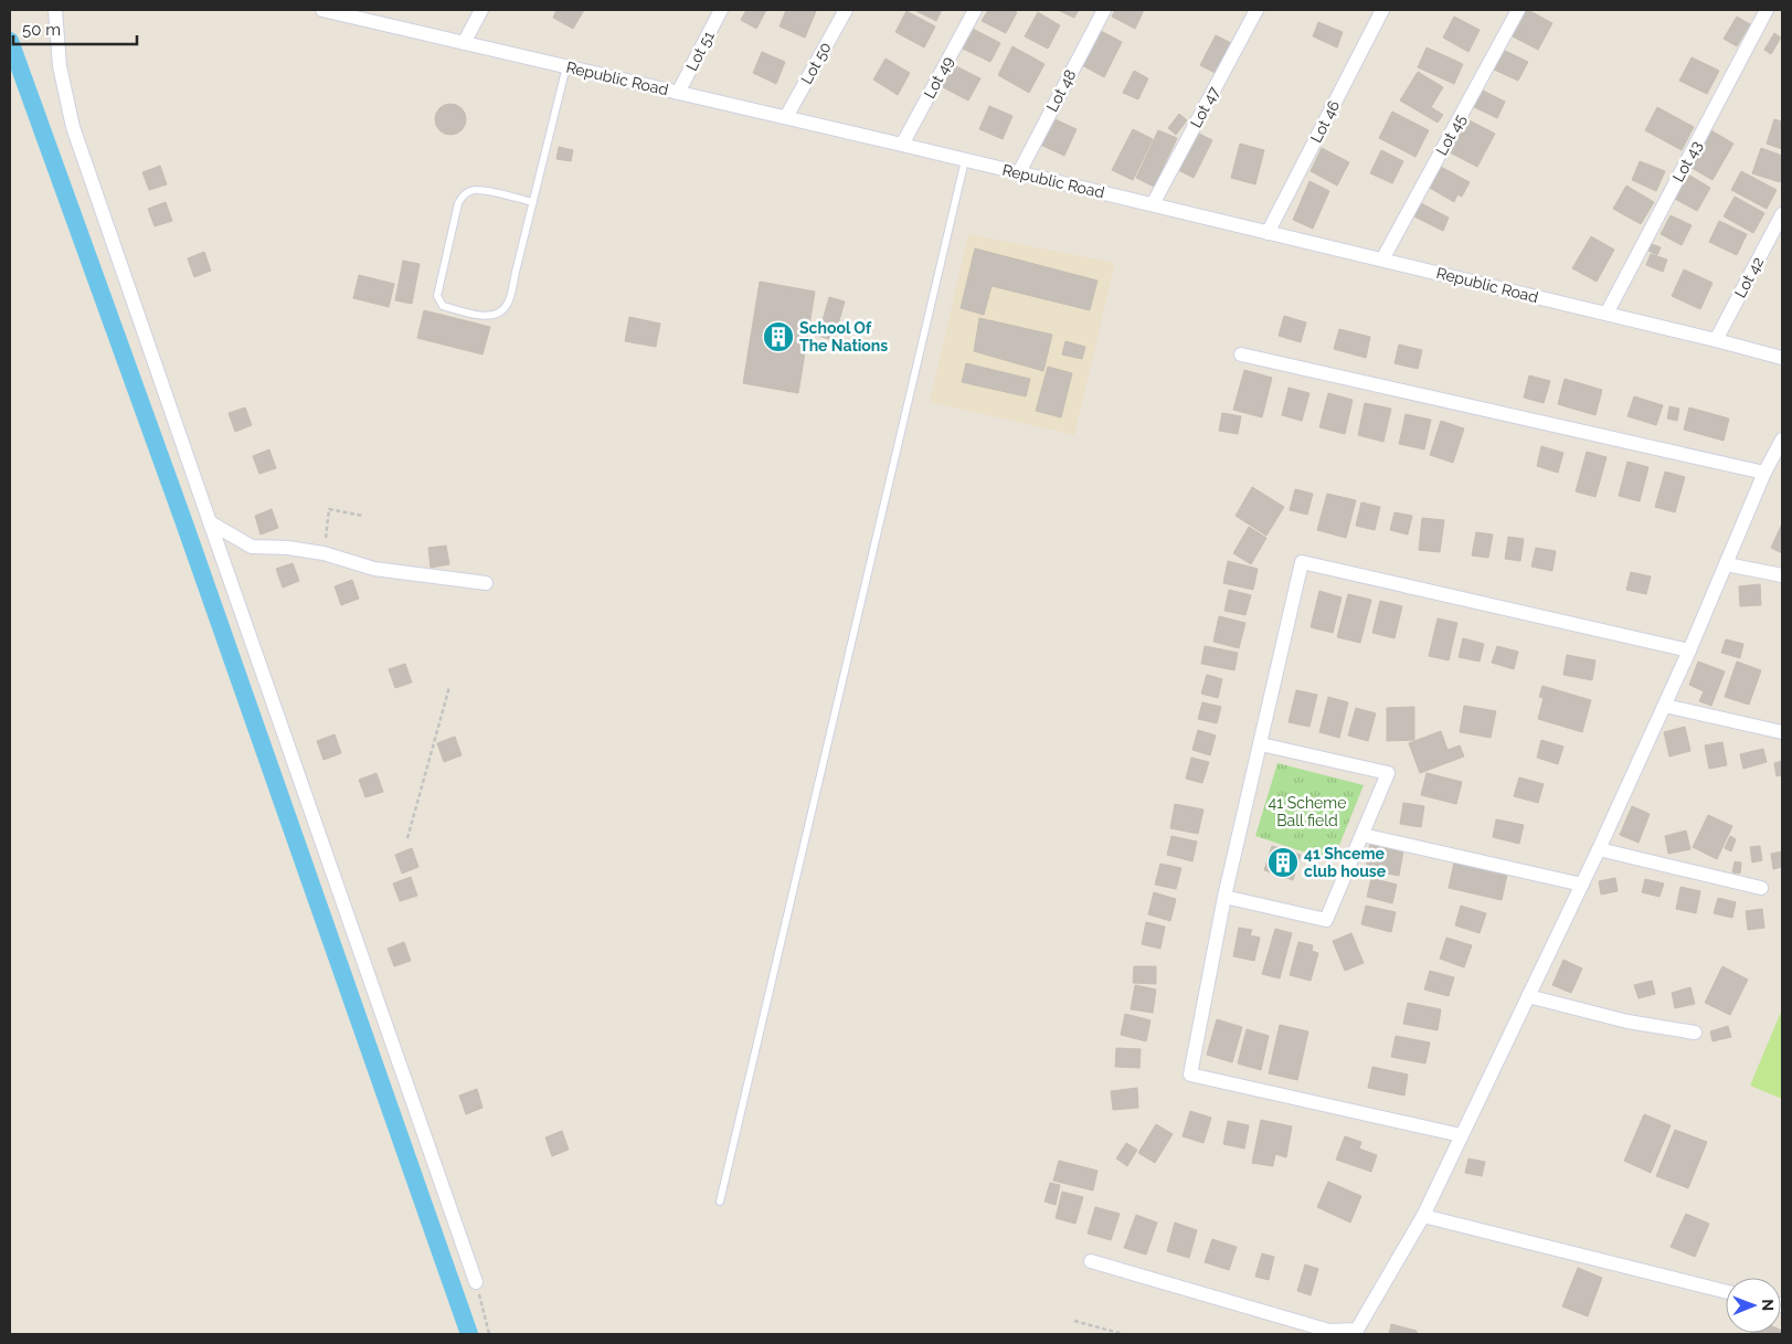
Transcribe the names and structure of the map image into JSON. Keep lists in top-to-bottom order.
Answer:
{
  "streets": {
    "street": [
      "Lot 51",
      "Lot 50",
      "Lot 49",
      "Republic Road",
      "Lot 48",
      "Lot 47",
      "Lot 46",
      "Lot 45",
      "Lot 43",
      "Lot 42"
    ]
  },
  "crossings": [
    ["Lot 51", "Republic Road"],
    ["Lot 50", "Republic Road"],
    ["Lot 49", "Republic Road"],
    ["Republic Road", "Lot 48"],
    ["Republic Road", "Lot 47"],
    ["Republic Road", "Lot 46"],
    ["Republic Road", "Lot 45"],
    ["Republic Road", "Lot 43"],
    ["Republic Road", "Lot 42"]
  ],
  "parks": ["41 Scheme Ball field"],
  "places": {
    "building": ["School Of The Nations", "41 Shceme club house"]
  },
  "scale_bar": "50 m",
  "north": "right"
}
